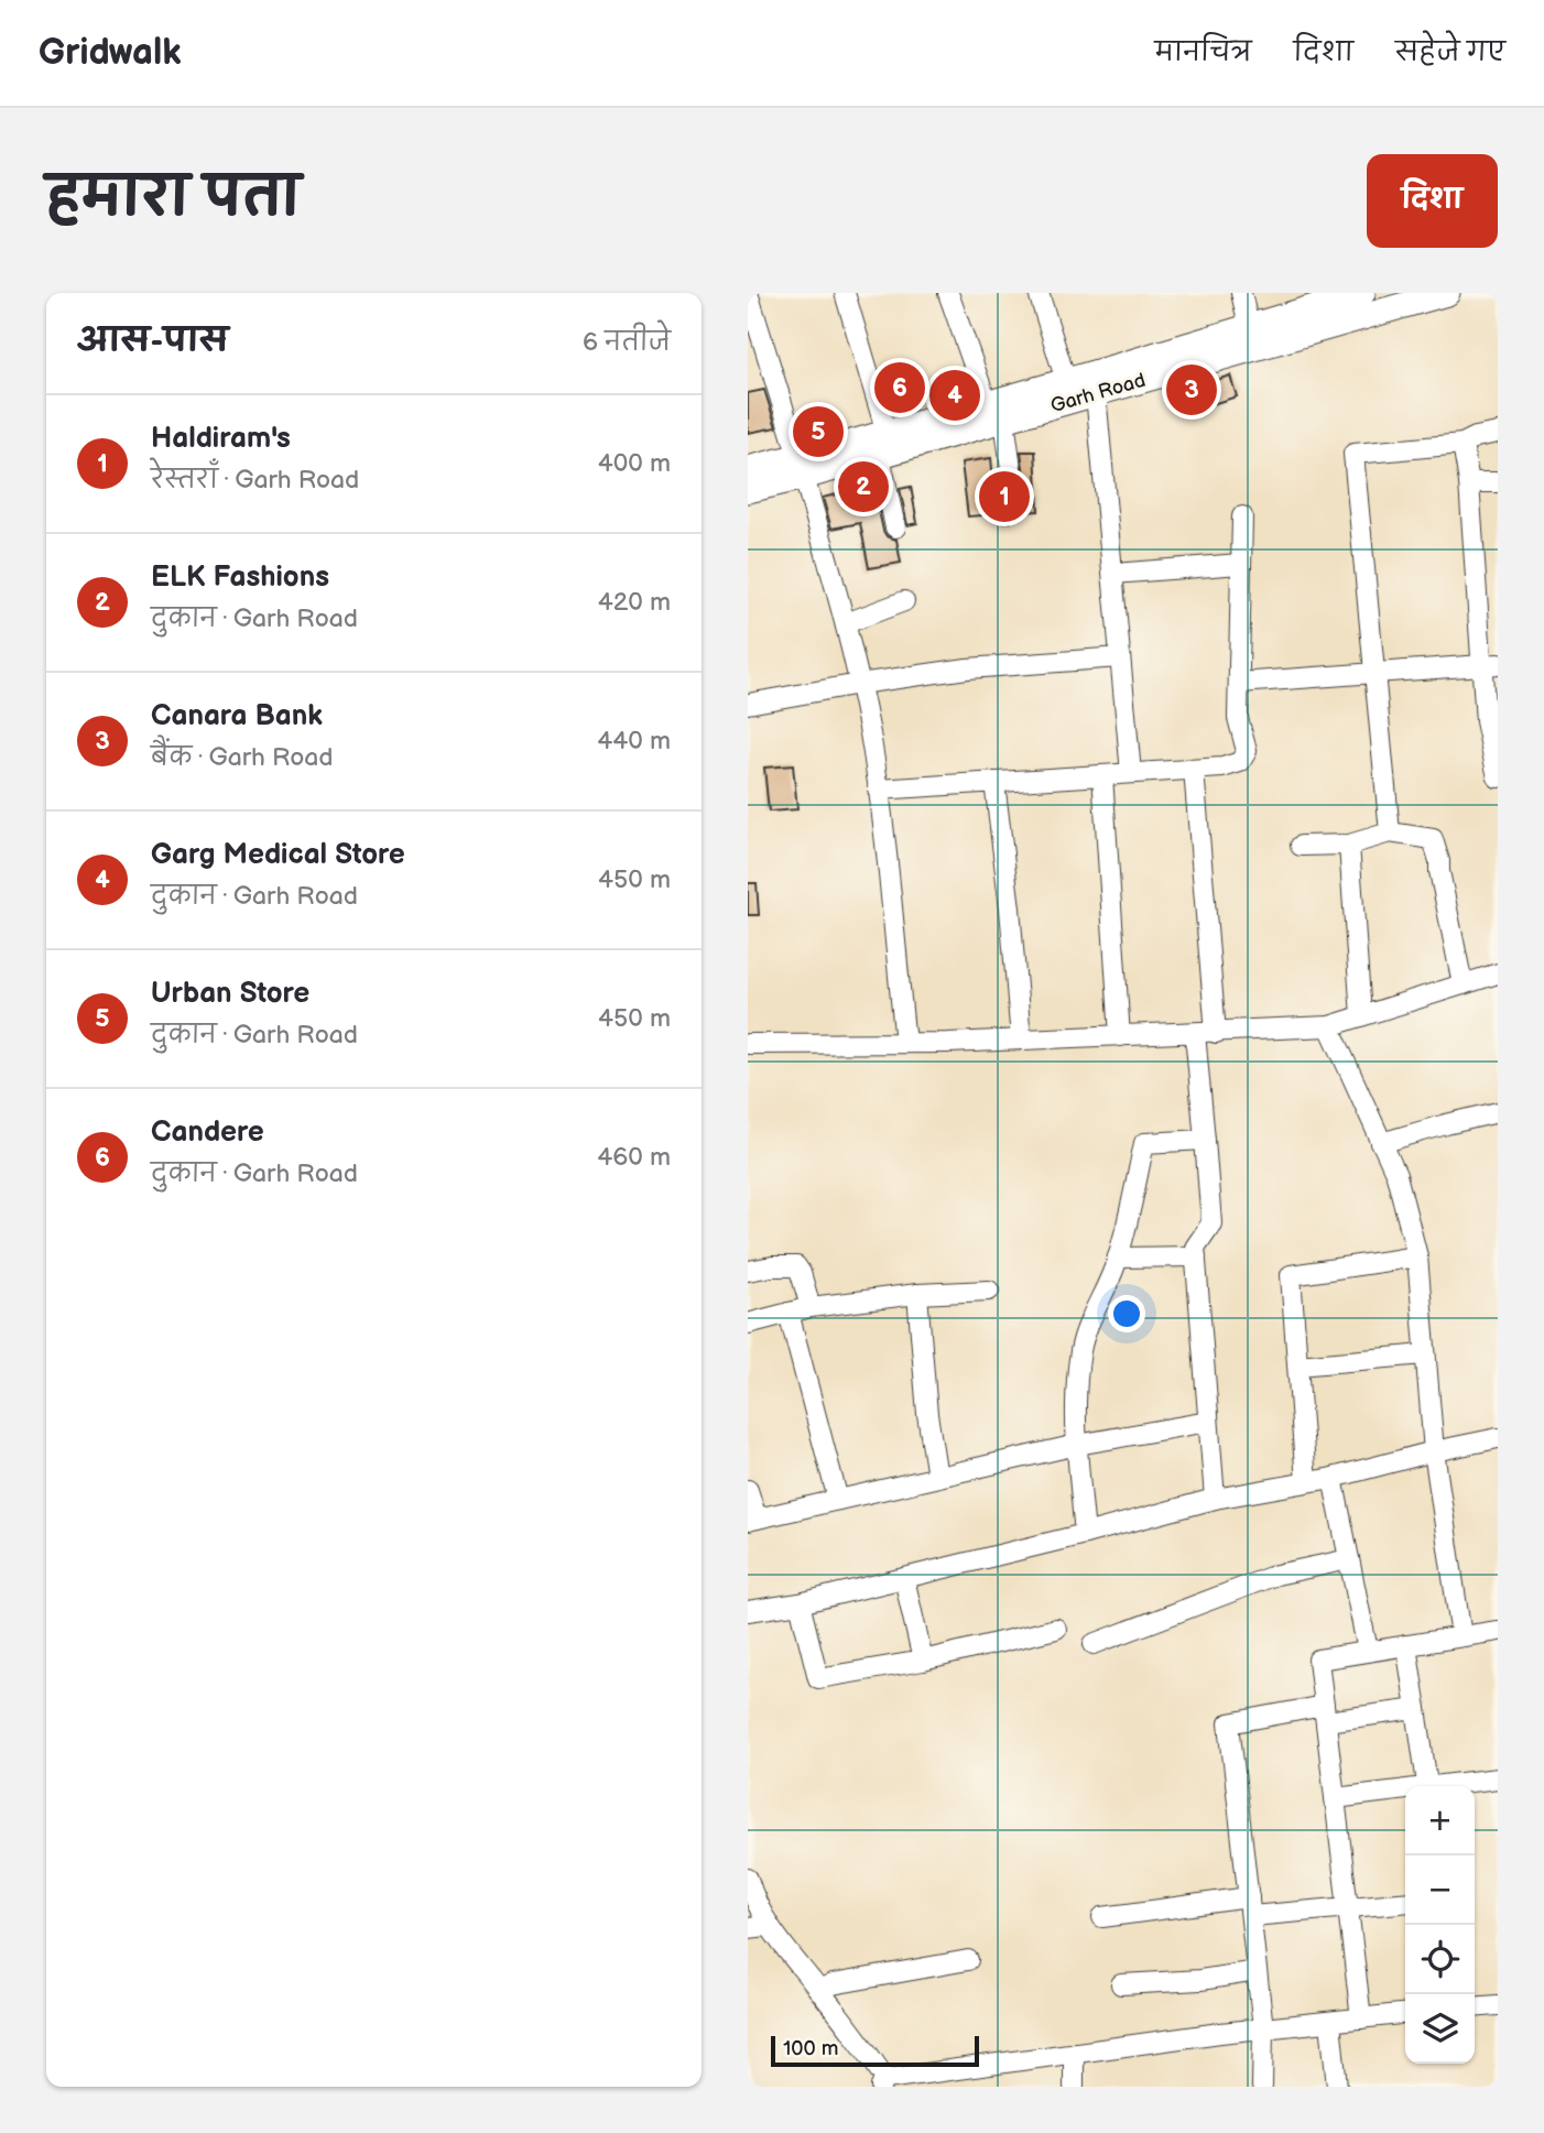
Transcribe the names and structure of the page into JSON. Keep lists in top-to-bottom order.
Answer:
{
  "streets": {
    "main road": ["Garh Road"]
  },
  "scale_bar": "100 m",
  "page": {
    "header": "Gridwalk",
    "nav": ["मानचित्र", "दिशा", "सहेजे गए"],
    "title": "हमारा पता",
    "buttons": "दिशा",
    "heading": ["आस-पास", "6 नतीजे"],
    "pins": [
      "6",
      "3",
      "4",
      "5",
      "2",
      "1"
    ],
    "list": [
      {
        "mark": "1",
        "name": "Haldiram's",
        "note": "रेस्तराँ · Garh Road",
        "value": "400 m"
      },
      {
        "mark": "2",
        "name": "ELK Fashions",
        "note": "दुकान · Garh Road",
        "value": "420 m"
      },
      {
        "mark": "3",
        "name": "Canara Bank",
        "note": "बैंक · Garh Road",
        "value": "440 m"
      },
      {
        "mark": "4",
        "name": "Garg Medical Store",
        "note": "दुकान · Garh Road",
        "value": "450 m"
      },
      {
        "mark": "5",
        "name": "Urban Store",
        "note": "दुकान · Garh Road",
        "value": "450 m"
      },
      {
        "mark": "6",
        "name": "Candere",
        "note": "दुकान · Garh Road",
        "value": "460 m"
      }
    ],
    "map_buttons": ["+", "−"],
    "scale": "100 m"
  }
}
